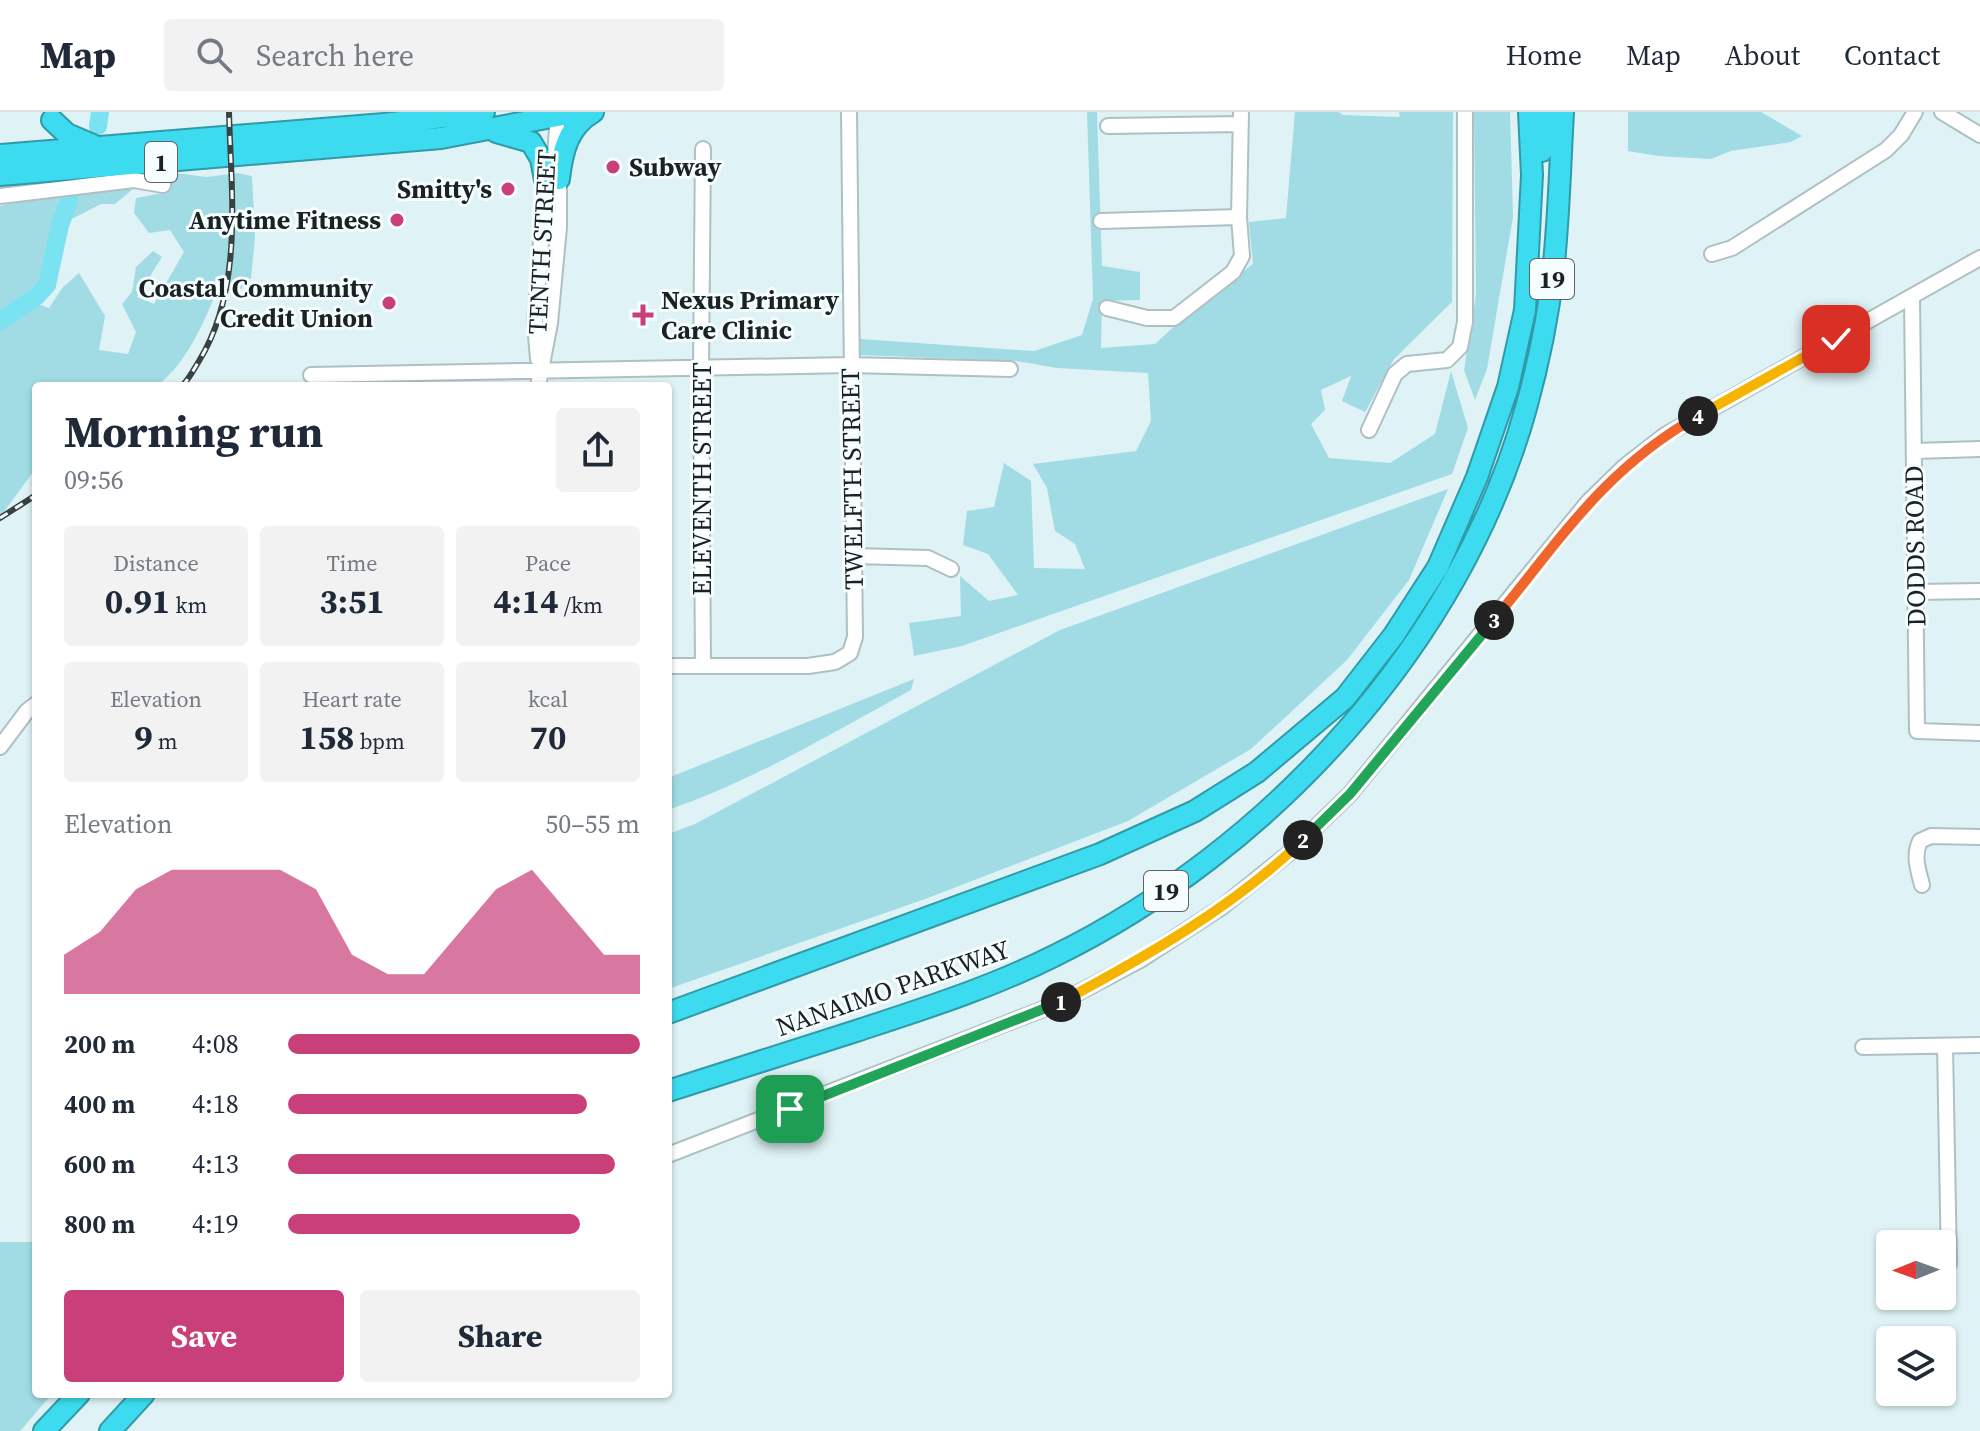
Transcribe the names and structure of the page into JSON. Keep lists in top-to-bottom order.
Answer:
{
  "streets": {
    "highway": ["1", "19", "NANAIMO PARKWAY"],
    "street": [
      "TENTH STREET",
      "ELEVENTH STREET",
      "TWELFTH STREET",
      "DODDS ROAD"
    ]
  },
  "crossings": [
    ["1", "TENTH STREET"],
    ["ELEVENTH STREET", "TWELFTH STREET"]
  ],
  "places": {
    "other": [
      "Subway",
      "Smitty's",
      "Anytime Fitness",
      "Coastal Community Credit Union"
    ],
    "health": ["Nexus Primary Care Clinic"]
  },
  "north": "left",
  "page": {
    "header": "Map",
    "search": "Search here",
    "nav": [
      "Home",
      "Map",
      "About",
      "Contact"
    ],
    "heading": ["Morning run", "09:56"],
    "pins": [
      "4",
      "3",
      "2",
      "1"
    ],
    "stats": [
      ["Distance", "0.91 km"],
      ["Time", "3:51"],
      ["Pace", "4:14 /km"],
      ["Elevation", "9 m"],
      ["Heart rate", "158 bpm"],
      ["kcal", "70"]
    ],
    "chart": ["Elevation", "50–55 m"],
    "list": [
      {
        "name": "200 m",
        "note": "4:08"
      },
      {
        "name": "400 m",
        "note": "4:18"
      },
      {
        "name": "600 m",
        "note": "4:13"
      },
      {
        "name": "800 m",
        "note": "4:19"
      }
    ],
    "buttons": ["Save", "Share"]
  }
}
